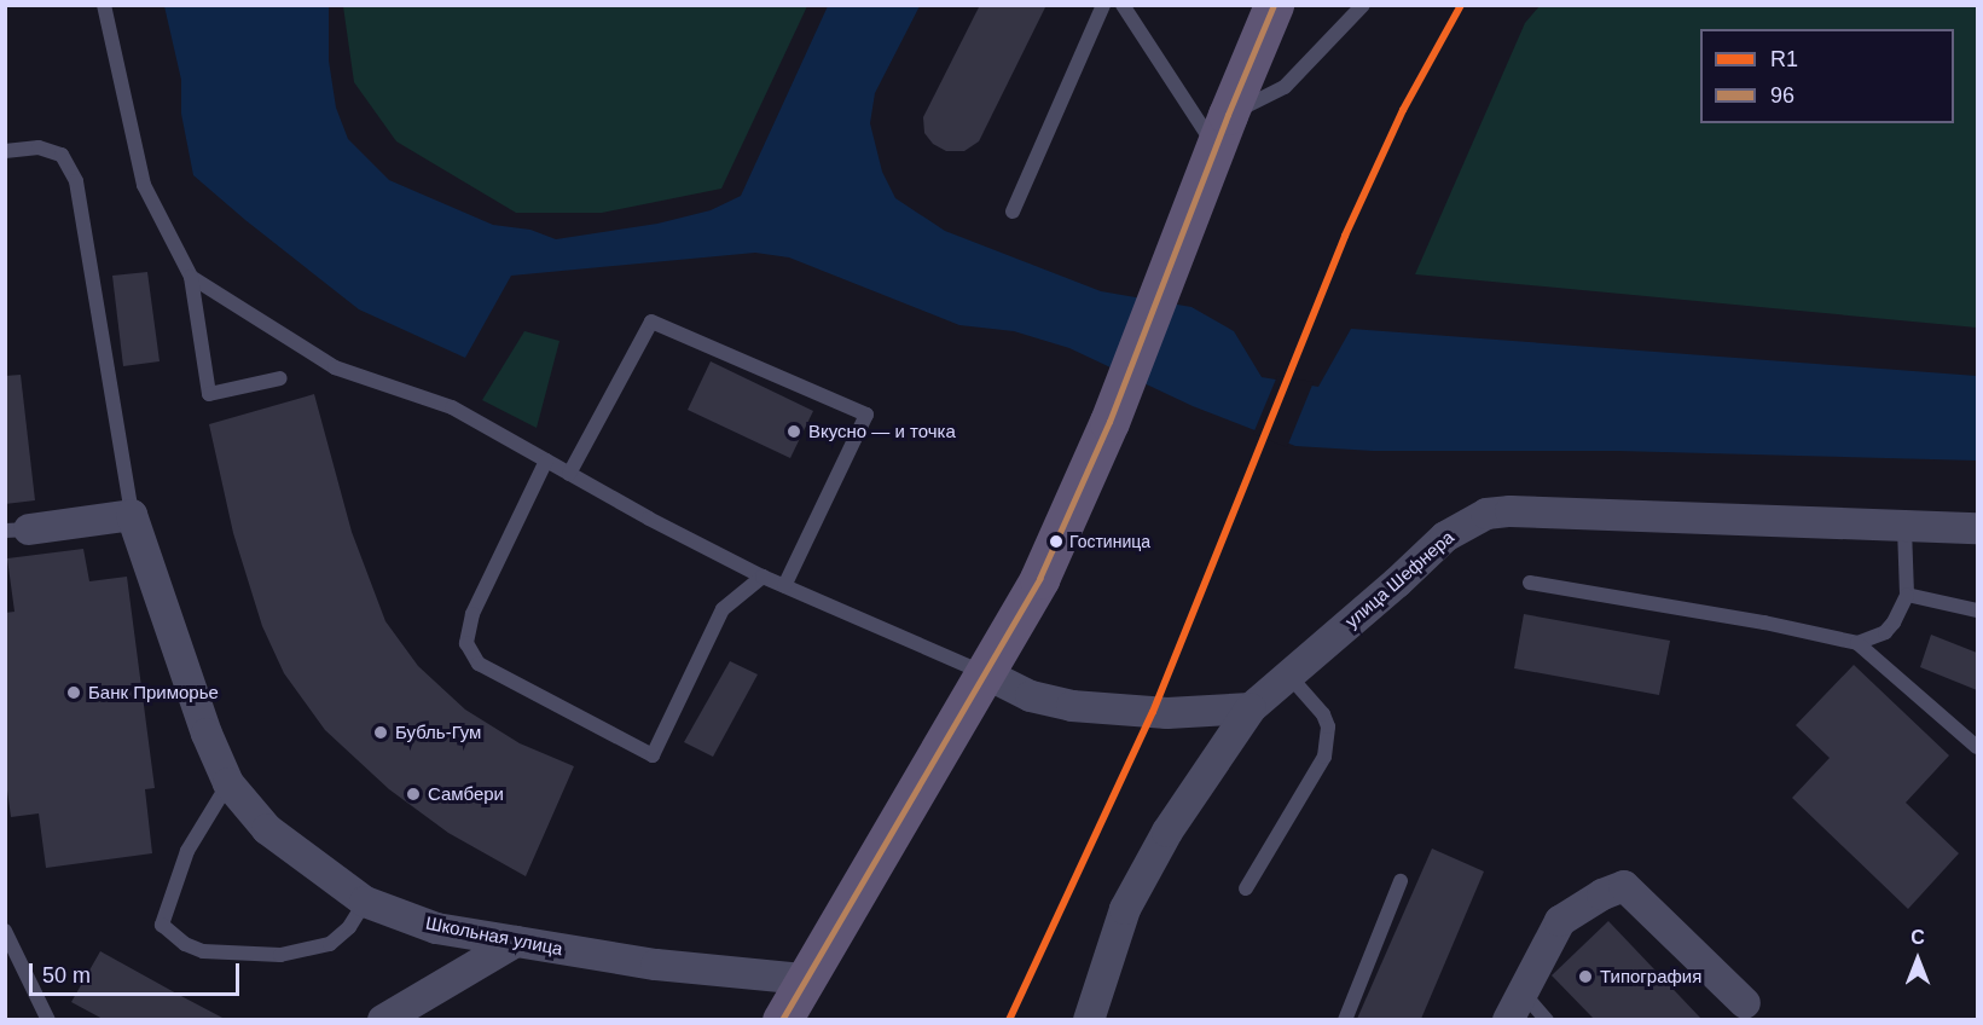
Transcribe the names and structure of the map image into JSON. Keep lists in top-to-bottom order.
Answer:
{
  "streets": {
    "street": ["улица Шефнера", "Школьная улица"]
  },
  "places": [
    "Вкусно — и точка",
    "Гостиница",
    "Банк Приморье",
    "Бубль-Гум",
    "Самбери",
    "Типография"
  ],
  "lines": ["transit line R1", "transit line 96"],
  "legend": ["R1", "96"],
  "scale_bar": "50 m",
  "north": "top"
}
